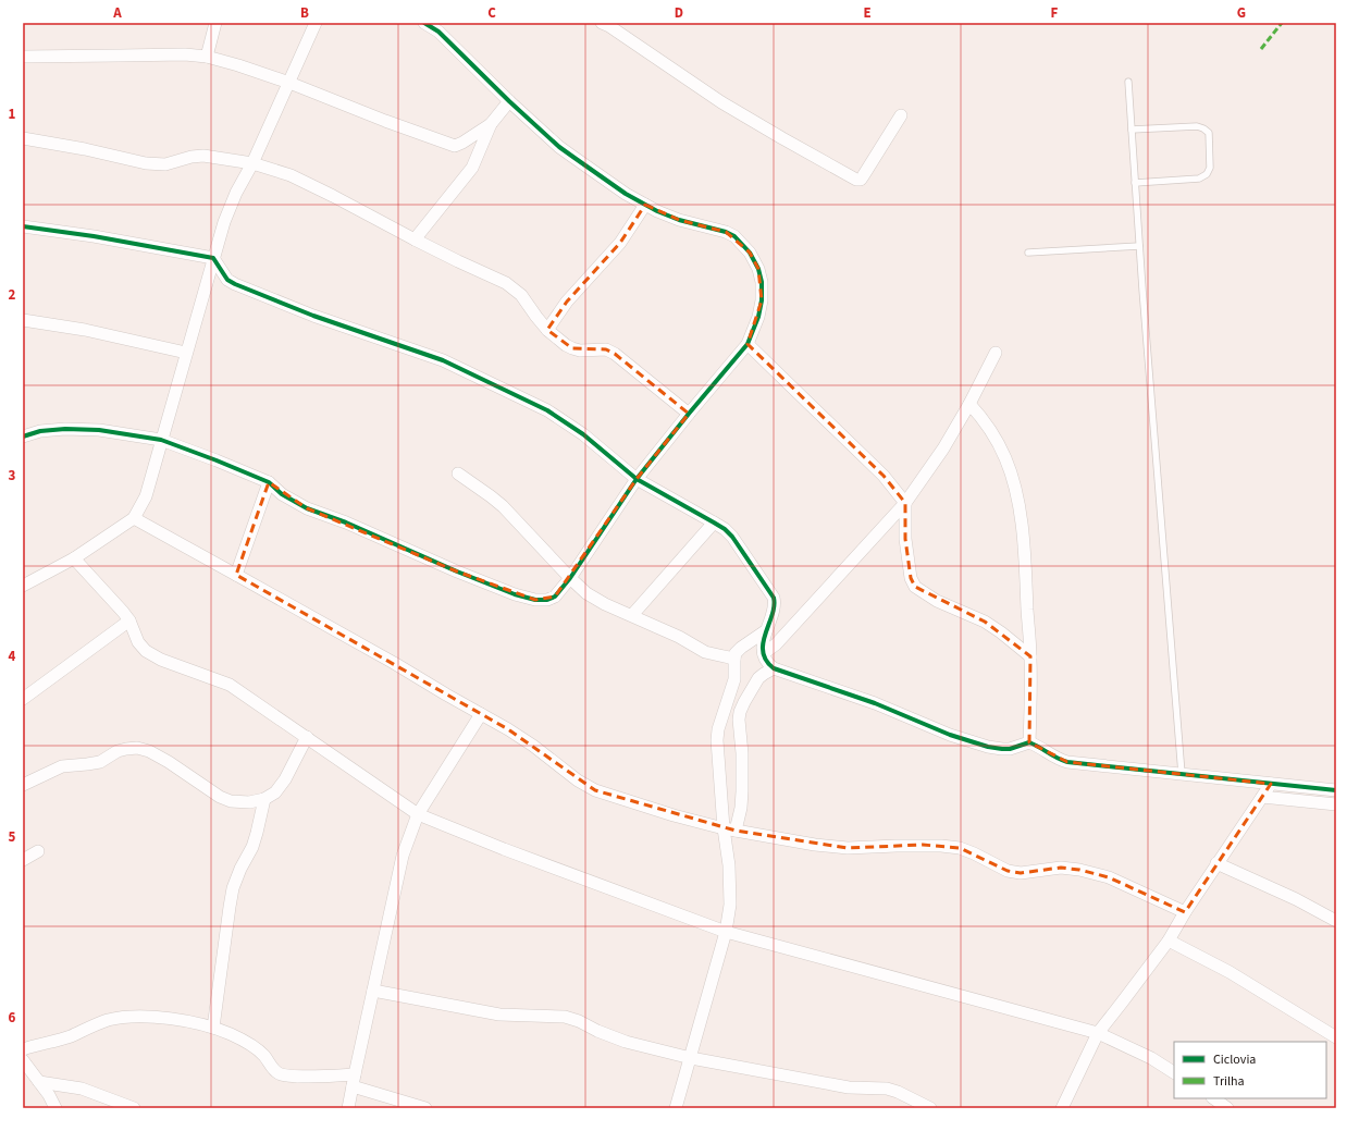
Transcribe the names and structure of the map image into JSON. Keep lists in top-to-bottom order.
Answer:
{
  "legend": ["Ciclovia", "Trilha"],
  "grid": {
    "columns": [
      "A",
      "B",
      "C",
      "D",
      "E",
      "F",
      "G"
    ],
    "rows": [
      "1",
      "2",
      "3",
      "4",
      "5",
      "6"
    ]
  }
}
